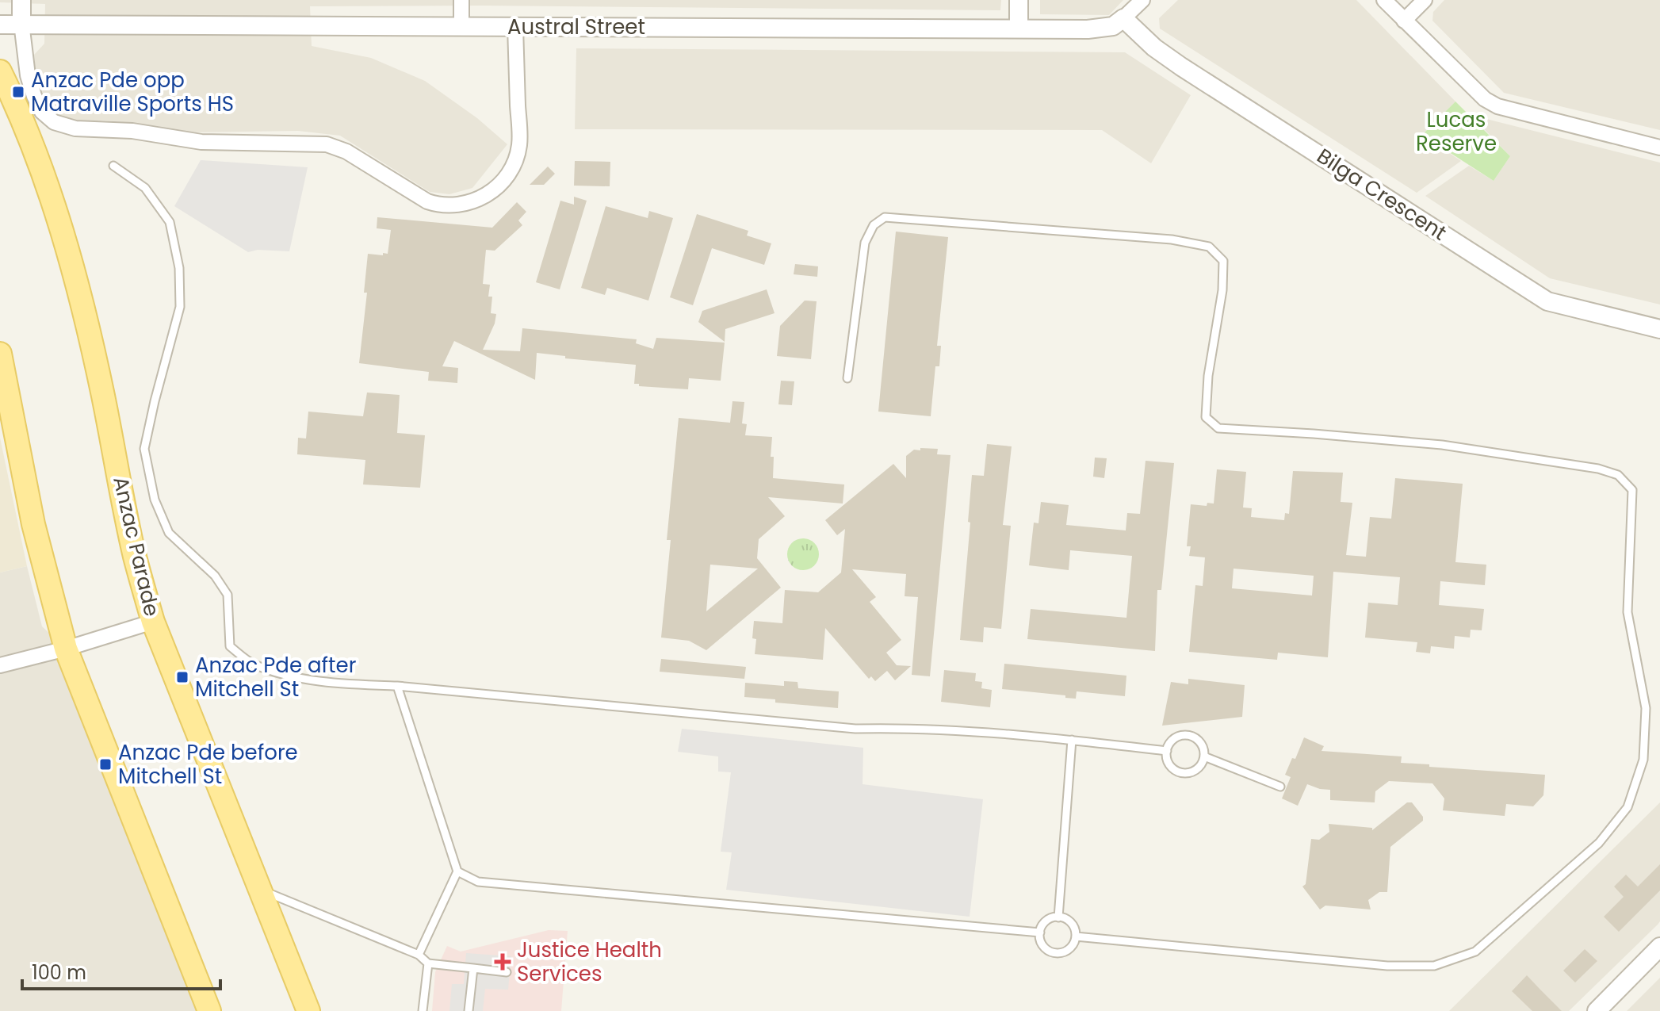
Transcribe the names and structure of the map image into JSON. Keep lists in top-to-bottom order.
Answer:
{
  "streets": {
    "main road": ["Anzac Parade"],
    "street": ["Austral Street", "Bilga Crescent"]
  },
  "crossings": [
    ["Austral Street", "Bilga Crescent"]
  ],
  "parks": ["Lucas Reserve"],
  "places": {
    "transit": ["Anzac Pde opp Matraville Sports HS", "Anzac Pde after Mitchell St", "Anzac Pde before Mitchell St"],
    "health": ["Justice Health Services"]
  },
  "scale_bar": "100 m"
}
